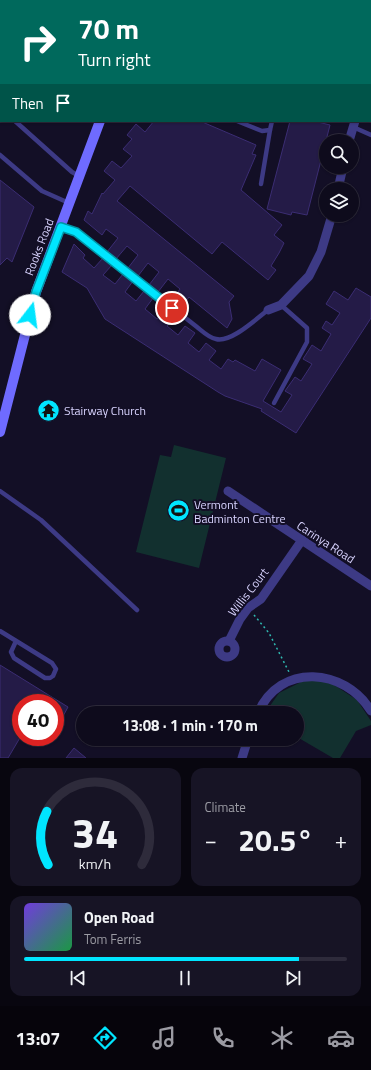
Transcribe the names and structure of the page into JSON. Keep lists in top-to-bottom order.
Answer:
{
  "streets": {
    "street": ["Rooks Road", "Carinya Road", "Willis Court"]
  },
  "crossings": [
    ["Carinya Road", "Willis Court"]
  ],
  "places": {
    "temple": ["Stairway Church"],
    "sports": ["Vermont Badminton Centre"]
  },
  "page": {
    "turn": ["70 m", "Turn right"],
    "then": "Then",
    "limit": "40",
    "trip": "13:08 · 1 min · 170 m",
    "tile": "Climate",
    "heat": ["−", "20.5°", "+"],
    "song": ["Open Road", "Tom Ferris"],
    "tabs": "13:07",
    "gauge": ["34", "km/h"]
  }
}
